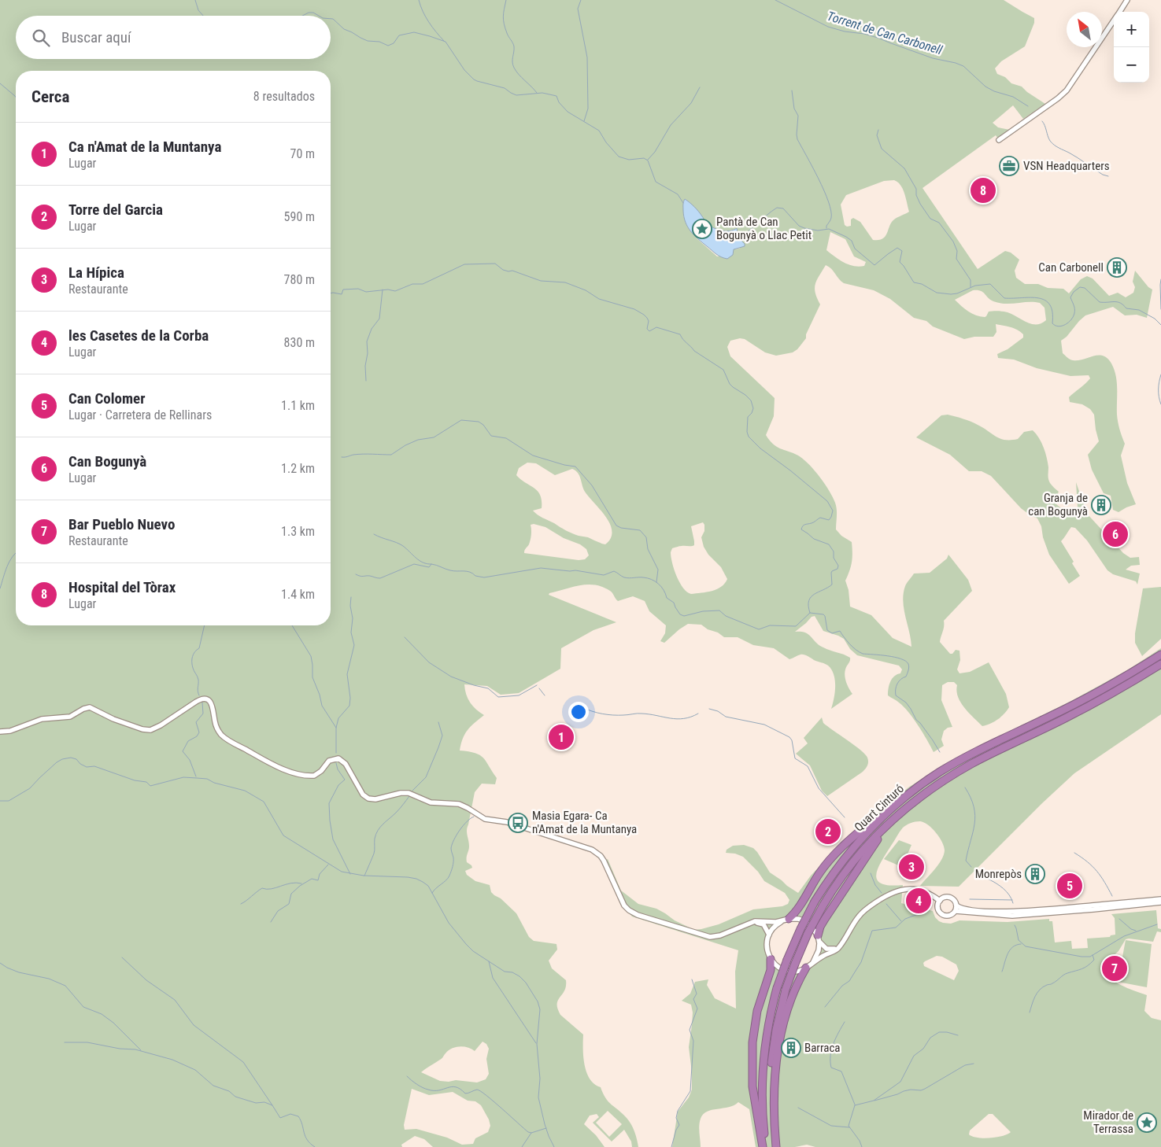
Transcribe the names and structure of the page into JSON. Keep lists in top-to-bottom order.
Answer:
{
  "streets": {
    "highway": ["Quart Cinturó"]
  },
  "water": ["Torrent de Can Carbonell"],
  "places": {
    "office": ["VSN Headquarters"],
    "place": ["Pantà de Can Bogunyà o Llac Petit", "Mirador de Terrassa"],
    "building": [
      "Can Carbonell",
      "Granja de can Bogunyà",
      "Monrepòs",
      "Barraca"
    ],
    "bus stop": ["Masia Egara- Ca n'Amat de la Muntanya"]
  },
  "north": "top left",
  "page": {
    "map_buttons": ["+", "−"],
    "search": "Buscar aquí",
    "heading": ["Cerca", "8 resultados"],
    "list": [
      {
        "mark": "1",
        "name": "Ca n'Amat de la Muntanya",
        "note": "Lugar",
        "value": "70 m"
      },
      {
        "mark": "2",
        "name": "Torre del Garcia",
        "note": "Lugar",
        "value": "590 m"
      },
      {
        "mark": "3",
        "name": "La Hípica",
        "note": "Restaurante",
        "value": "780 m"
      },
      {
        "mark": "4",
        "name": "les Casetes de la Corba",
        "note": "Lugar",
        "value": "830 m"
      },
      {
        "mark": "5",
        "name": "Can Colomer",
        "note": "Lugar · Carretera de Rellinars",
        "value": "1.1 km"
      },
      {
        "mark": "6",
        "name": "Can Bogunyà",
        "note": "Lugar",
        "value": "1.2 km"
      },
      {
        "mark": "7",
        "name": "Bar Pueblo Nuevo",
        "note": "Restaurante",
        "value": "1.3 km"
      },
      {
        "mark": "8",
        "name": "Hospital del Tòrax",
        "note": "Lugar",
        "value": "1.4 km"
      }
    ],
    "pins": [
      "8",
      "6",
      "1",
      "2",
      "3",
      "5",
      "4",
      "7"
    ]
  }
}
